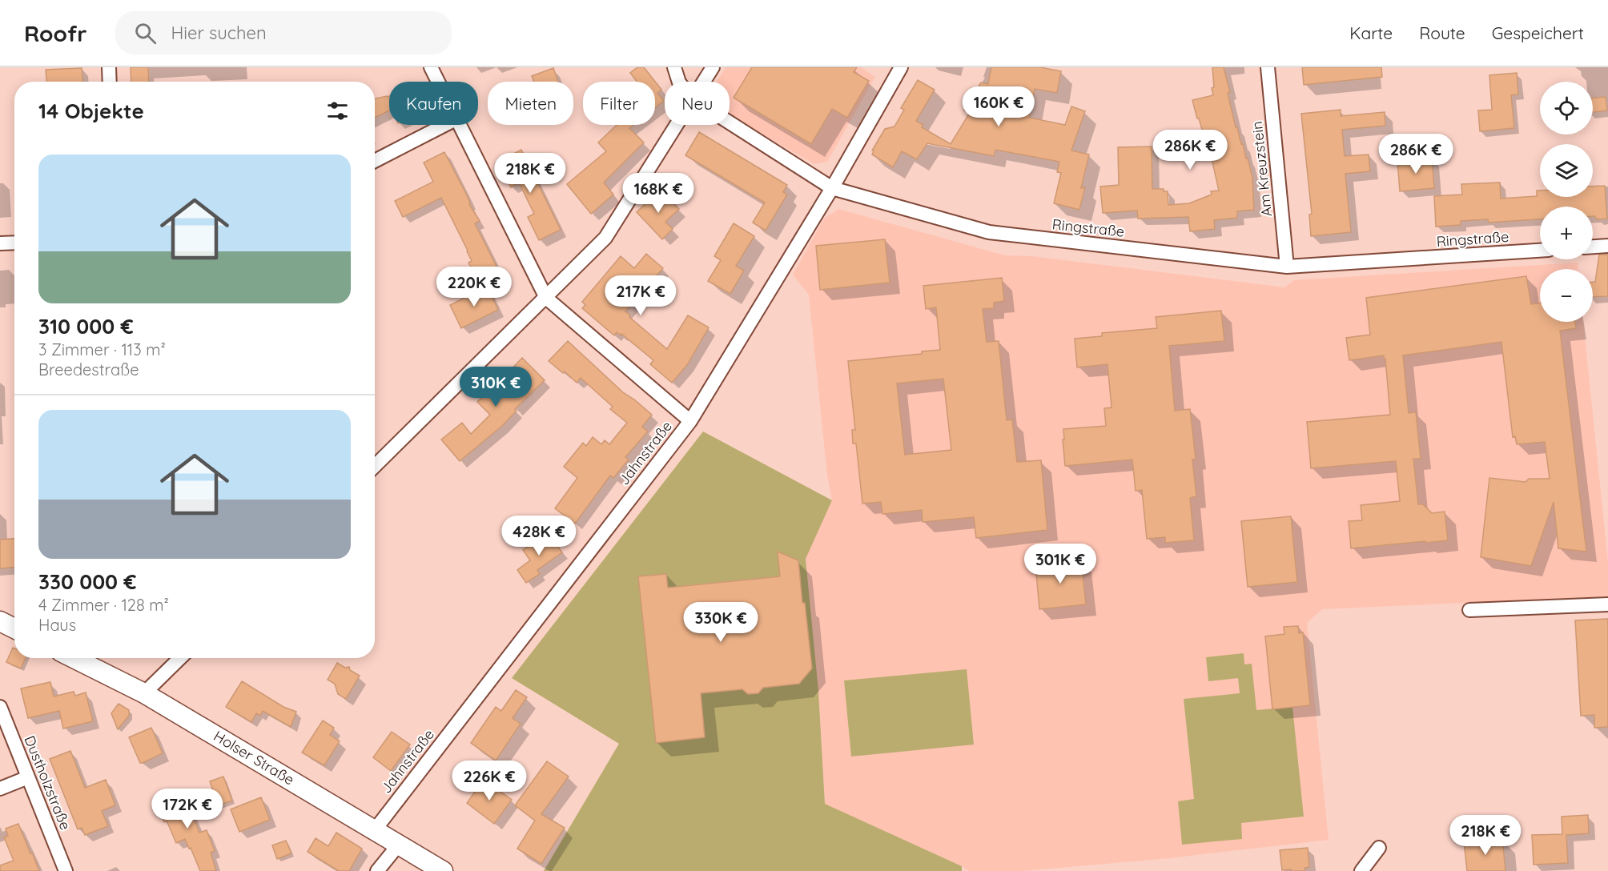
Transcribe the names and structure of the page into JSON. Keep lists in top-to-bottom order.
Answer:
{
  "streets": {
    "main road": ["Holser Straße"],
    "street": [
      "Am Kreuzstein",
      "Ringstraße",
      "Jahnstraße",
      "Dustholzstraße"
    ]
  },
  "crossings": [
    ["Am Kreuzstein", "Ringstraße"],
    ["Ringstraße", "Jahnstraße"],
    ["Jahnstraße", "Holser Straße"]
  ],
  "page": {
    "header": "Roofr",
    "search": "Hier suchen",
    "nav": ["Karte", "Route", "Gespeichert"],
    "map_buttons": ["+", "−"],
    "chip": [
      "Kaufen",
      "Mieten",
      "Filter",
      "Neu"
    ],
    "heading": "14 Objekte",
    "price": [
      "160K €",
      "286K €",
      "286K €",
      "218K €",
      "168K €",
      "220K €",
      "217K €",
      "310K €",
      "428K €",
      "301K €",
      "330K €",
      "226K €",
      "172K €",
      "218K €"
    ],
    "list": [
      {
        "name": "310 000 €",
        "note": "3 Zimmer · 113 m² · Breedestraße"
      },
      {
        "name": "330 000 €",
        "note": "4 Zimmer · 128 m² · Haus"
      }
    ]
  }
}
